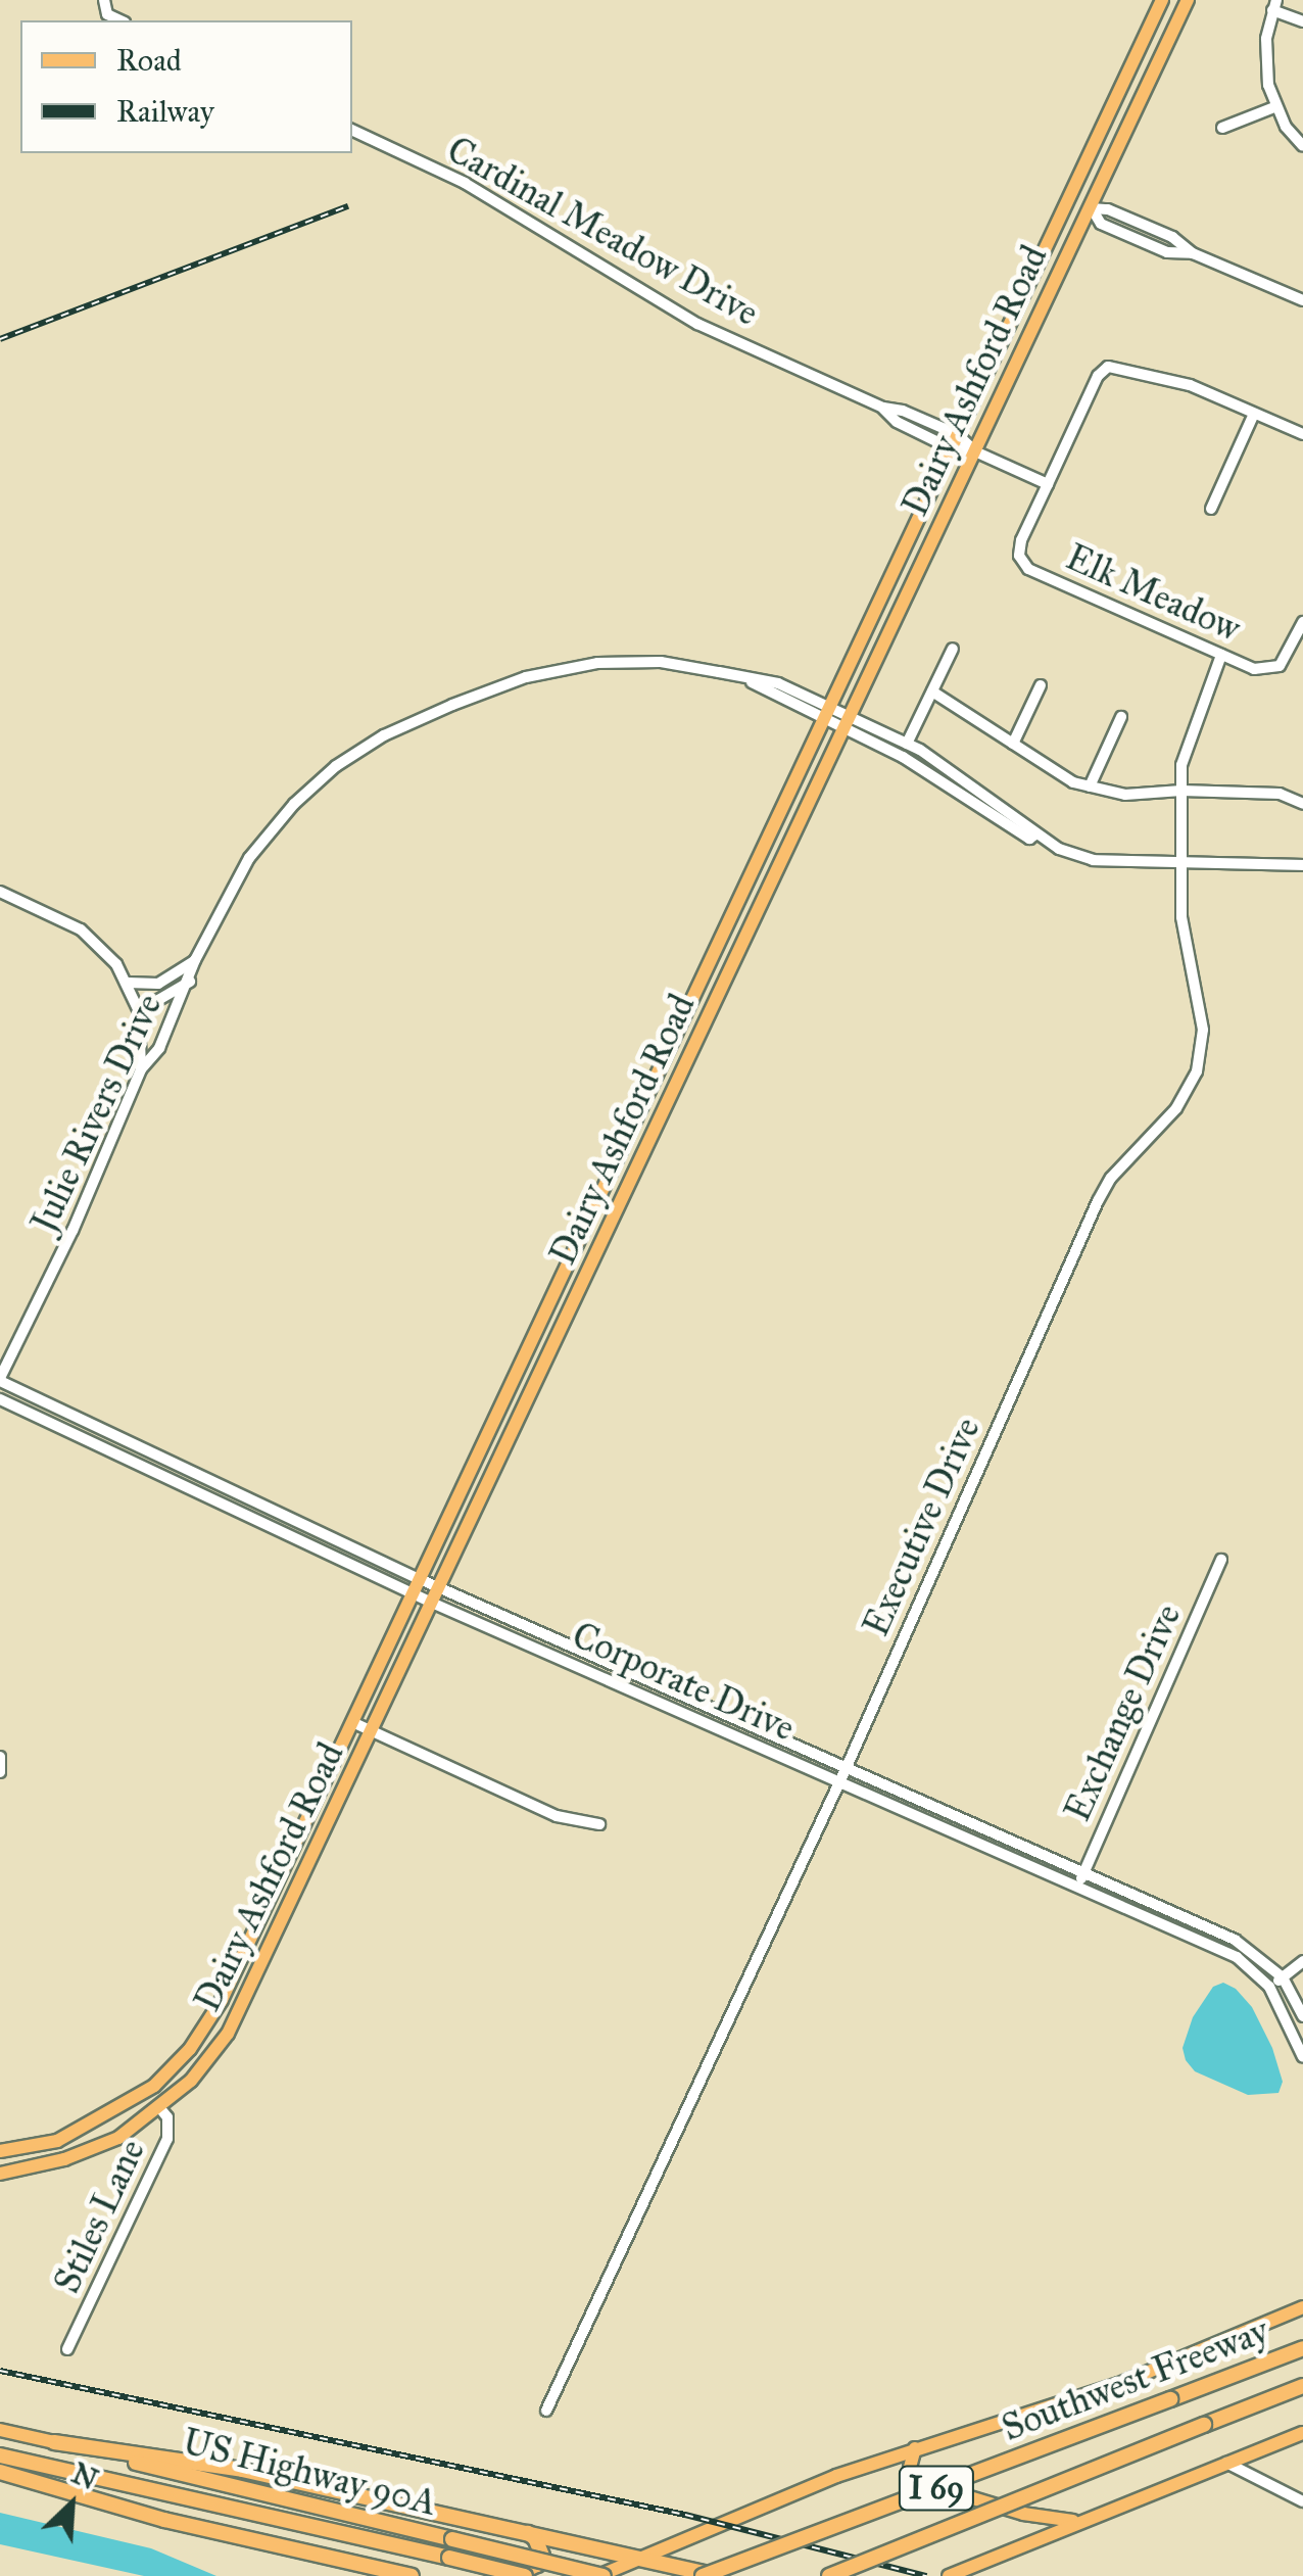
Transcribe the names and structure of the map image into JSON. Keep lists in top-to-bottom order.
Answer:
{
  "streets": {
    "highway": ["Southwest Freeway", "US Highway 90A", "I 69"],
    "main road": ["Dairy Ashford Road"],
    "street": [
      "Cardinal Meadow Drive",
      "Elk Meadow",
      "Julie Rivers Drive",
      "Executive Drive",
      "Corporate Drive",
      "Exchange Drive",
      "Stiles Lane"
    ]
  },
  "crossings": [
    ["Cardinal Meadow Drive", "Dairy Ashford Road"],
    ["Cardinal Meadow Drive", "Elk Meadow"],
    ["Dairy Ashford Road", "Julie Rivers Drive"],
    ["Dairy Ashford Road", "Corporate Drive"],
    ["Dairy Ashford Road", "Stiles Lane"],
    ["Elk Meadow", "Executive Drive"],
    ["Julie Rivers Drive", "Corporate Drive"],
    ["Executive Drive", "Corporate Drive"],
    ["Corporate Drive", "Exchange Drive"]
  ],
  "legend": ["Road", "Railway"],
  "north": "top right"
}
